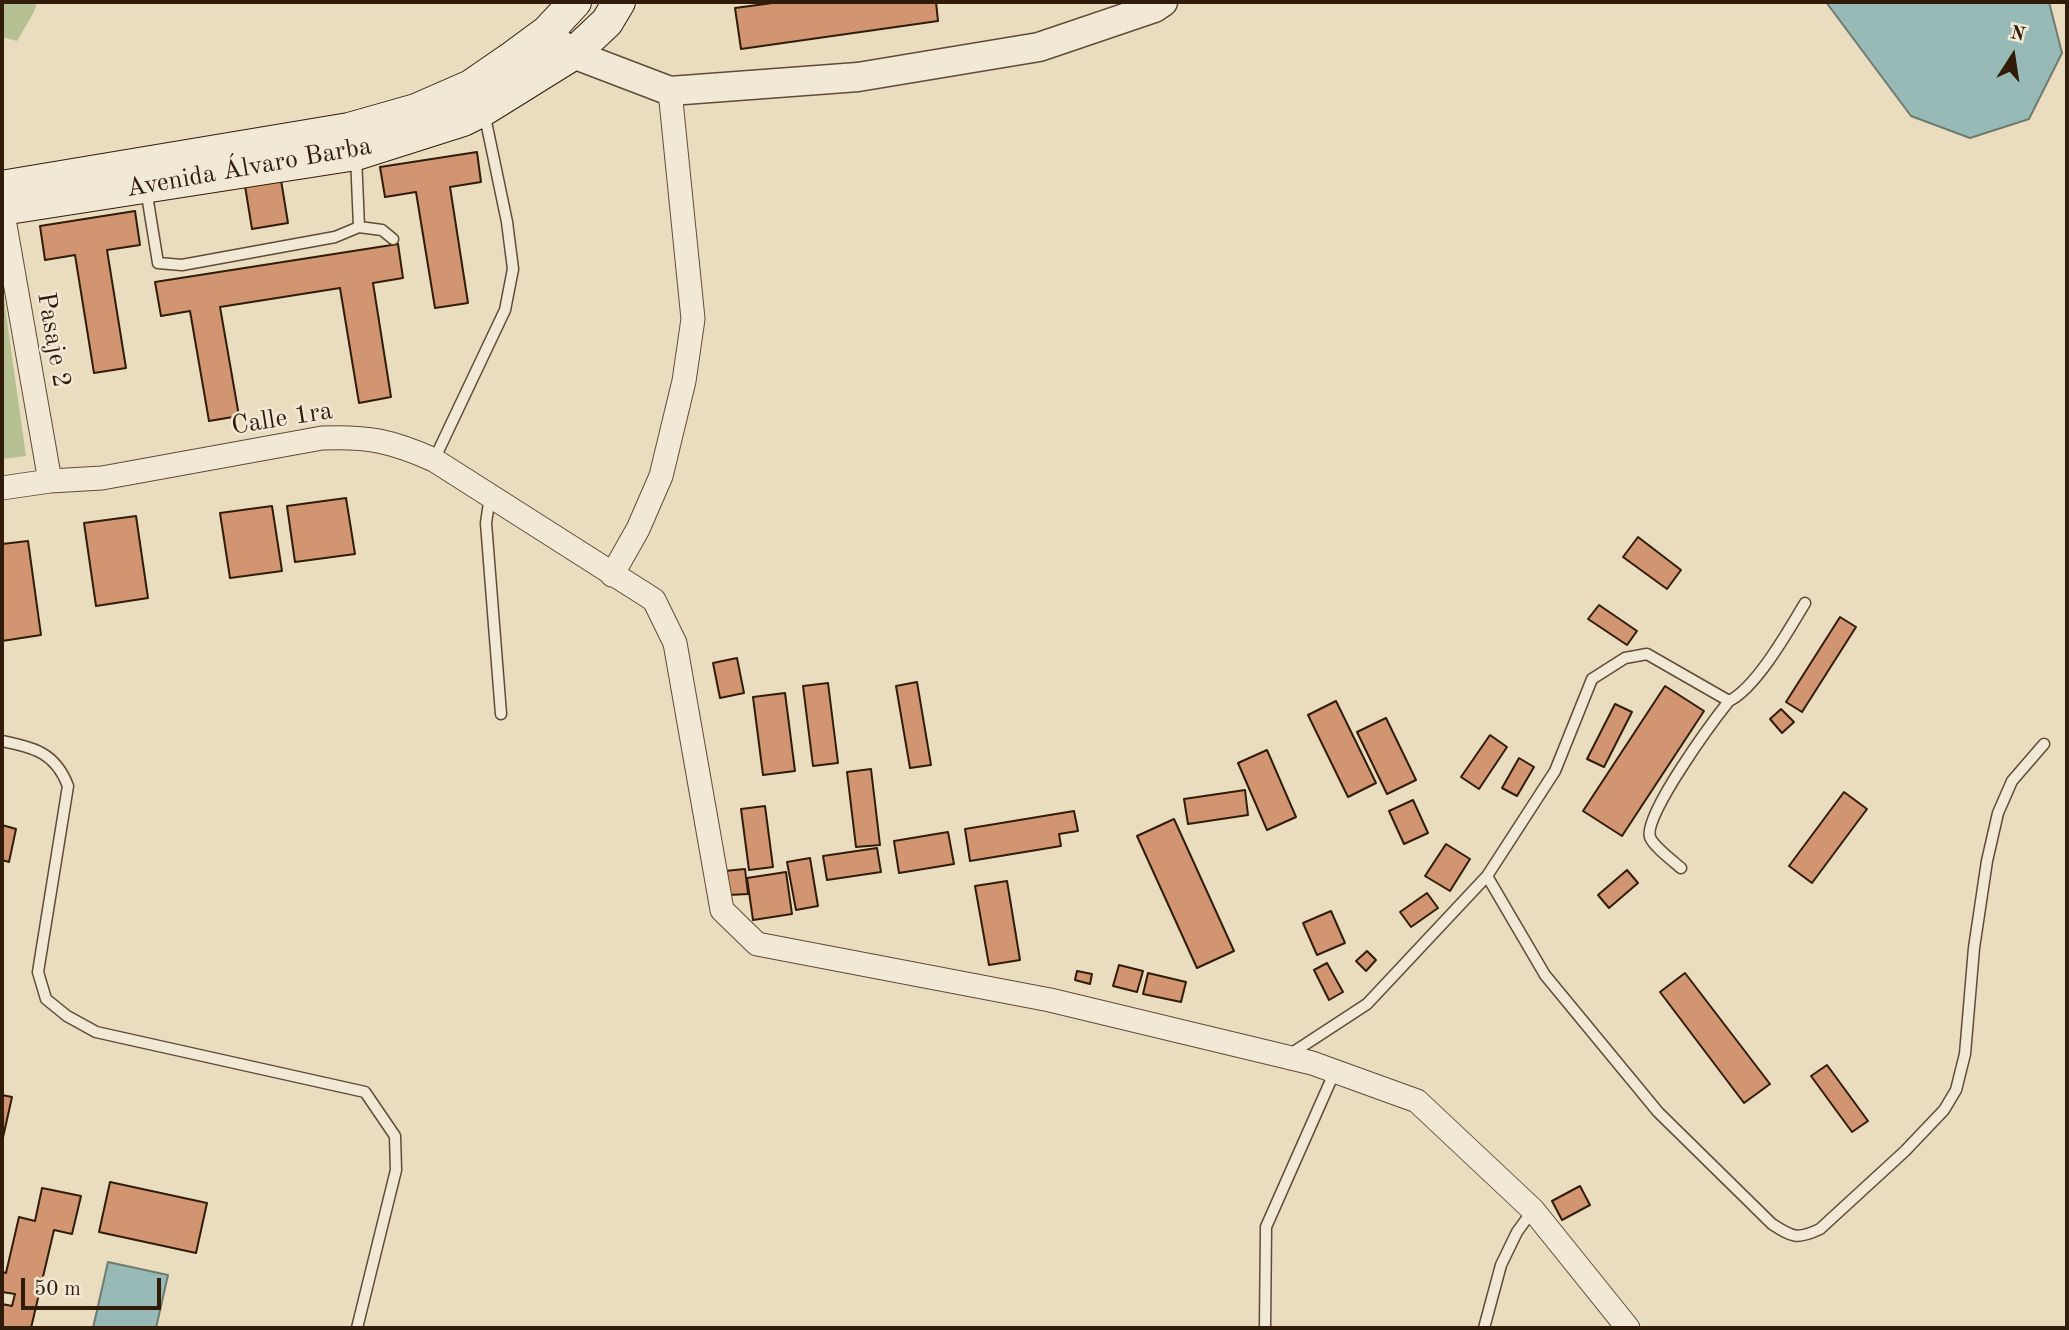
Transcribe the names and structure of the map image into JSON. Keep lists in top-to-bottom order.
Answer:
{
  "streets": {
    "main road": ["Avenida Álvaro Barba"],
    "street": ["Pasaje 2", "Calle 1ra"]
  },
  "crossings": [
    ["Avenida Álvaro Barba", "Pasaje 2"],
    ["Pasaje 2", "Calle 1ra"]
  ],
  "scale_bar": "50 m",
  "north": "top"
}
